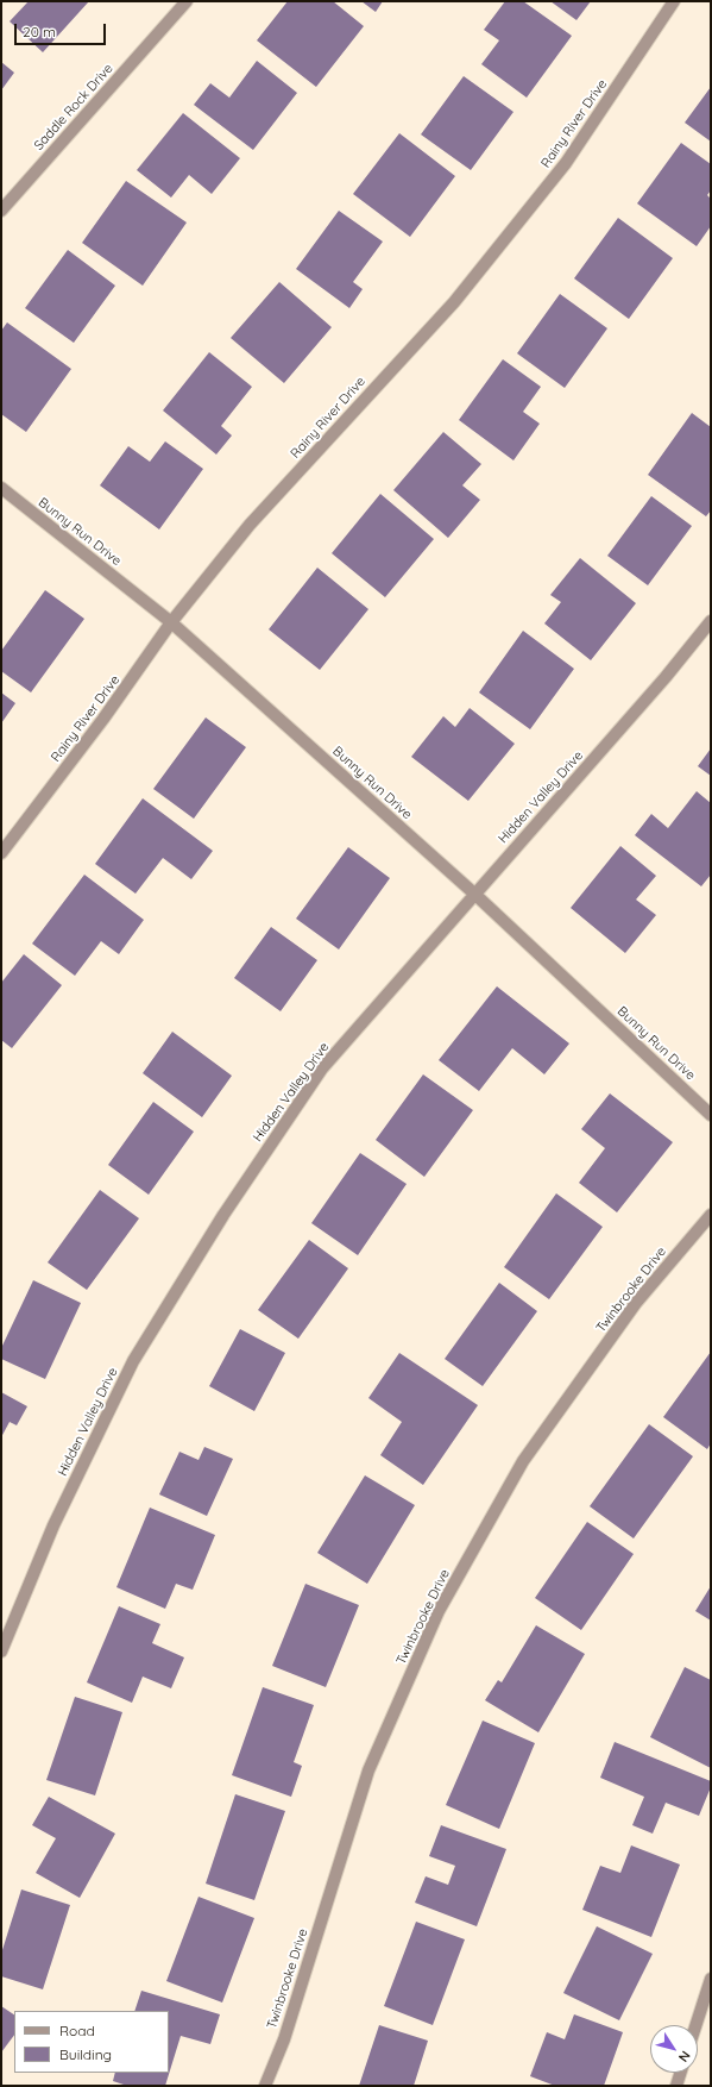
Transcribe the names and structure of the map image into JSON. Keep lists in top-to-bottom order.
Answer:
{
  "streets": {
    "street": [
      "Saddle Rock Drive",
      "Rainy River Drive",
      "Bunny Run Drive",
      "Hidden Valley Drive",
      "Twinbrooke Drive"
    ]
  },
  "crossings": [
    ["Rainy River Drive", "Bunny Run Drive"],
    ["Bunny Run Drive", "Hidden Valley Drive"]
  ],
  "legend": ["Road", "Building"],
  "scale_bar": "20 m",
  "north": "bottom right"
}
